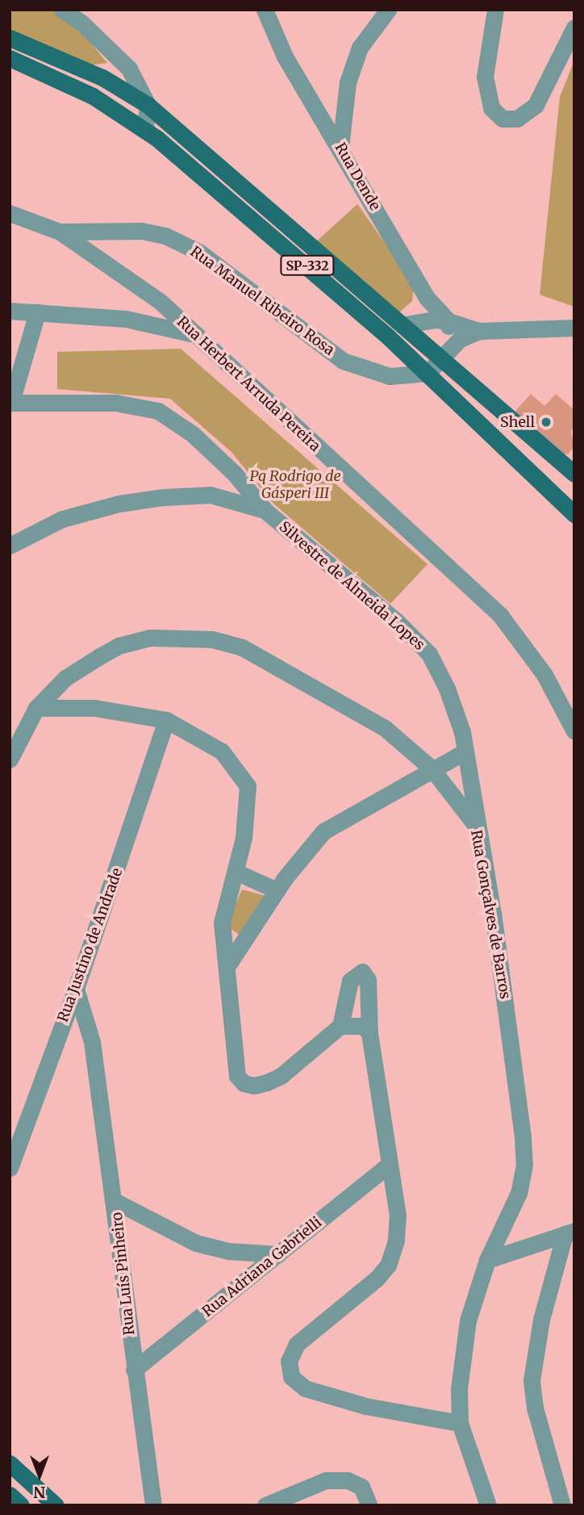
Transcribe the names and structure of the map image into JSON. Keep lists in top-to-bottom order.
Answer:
{
  "streets": {
    "main road": ["SP-332"],
    "street": [
      "Rua Dende",
      "Rua Manuel Ribeiro Rosa",
      "Rua Herbert Arruda Pereira",
      "Silvestre de Almeida Lopes",
      "Rua Gonçalves de Barros",
      "Rua Justino de Andrade",
      "Rua Adriana Gabrielli",
      "Rua Luís Pinheiro"
    ]
  },
  "crossings": [
    ["SP-332", "Rua Manuel Ribeiro Rosa"],
    ["Rua Manuel Ribeiro Rosa", "Rua Herbert Arruda Pereira"],
    ["Silvestre de Almeida Lopes", "Rua Gonçalves de Barros"],
    ["Rua Justino de Andrade", "Rua Luís Pinheiro"],
    ["Rua Adriana Gabrielli", "Rua Luís Pinheiro"]
  ],
  "parks": ["Pq Rodrigo de Gásperi III"],
  "places": ["Shell"],
  "north": "bottom"
}
